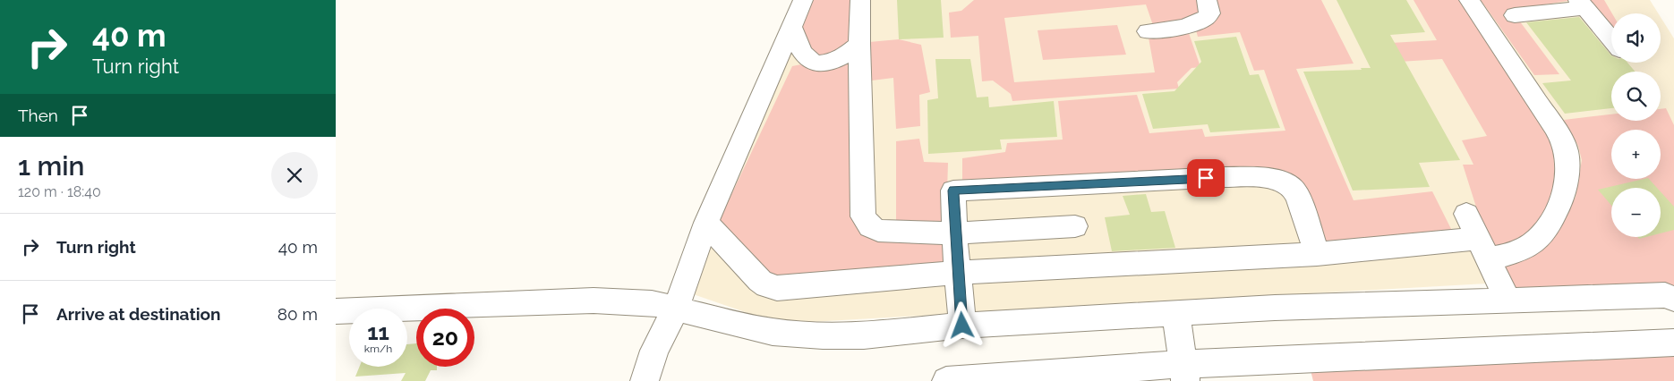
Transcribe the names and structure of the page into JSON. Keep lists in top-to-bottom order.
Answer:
{
  "page": {
    "turn": ["40 m", "Turn right"],
    "map_buttons": ["+", "−"],
    "then": "Then",
    "heading": ["1 min", "120 m · 18:40"],
    "list": [
      {
        "name": "Turn right",
        "value": "40 m"
      },
      {
        "name": "Arrive at destination",
        "value": "80 m"
      }
    ],
    "speed": "11 km/h",
    "limit": "20"
  }
}
